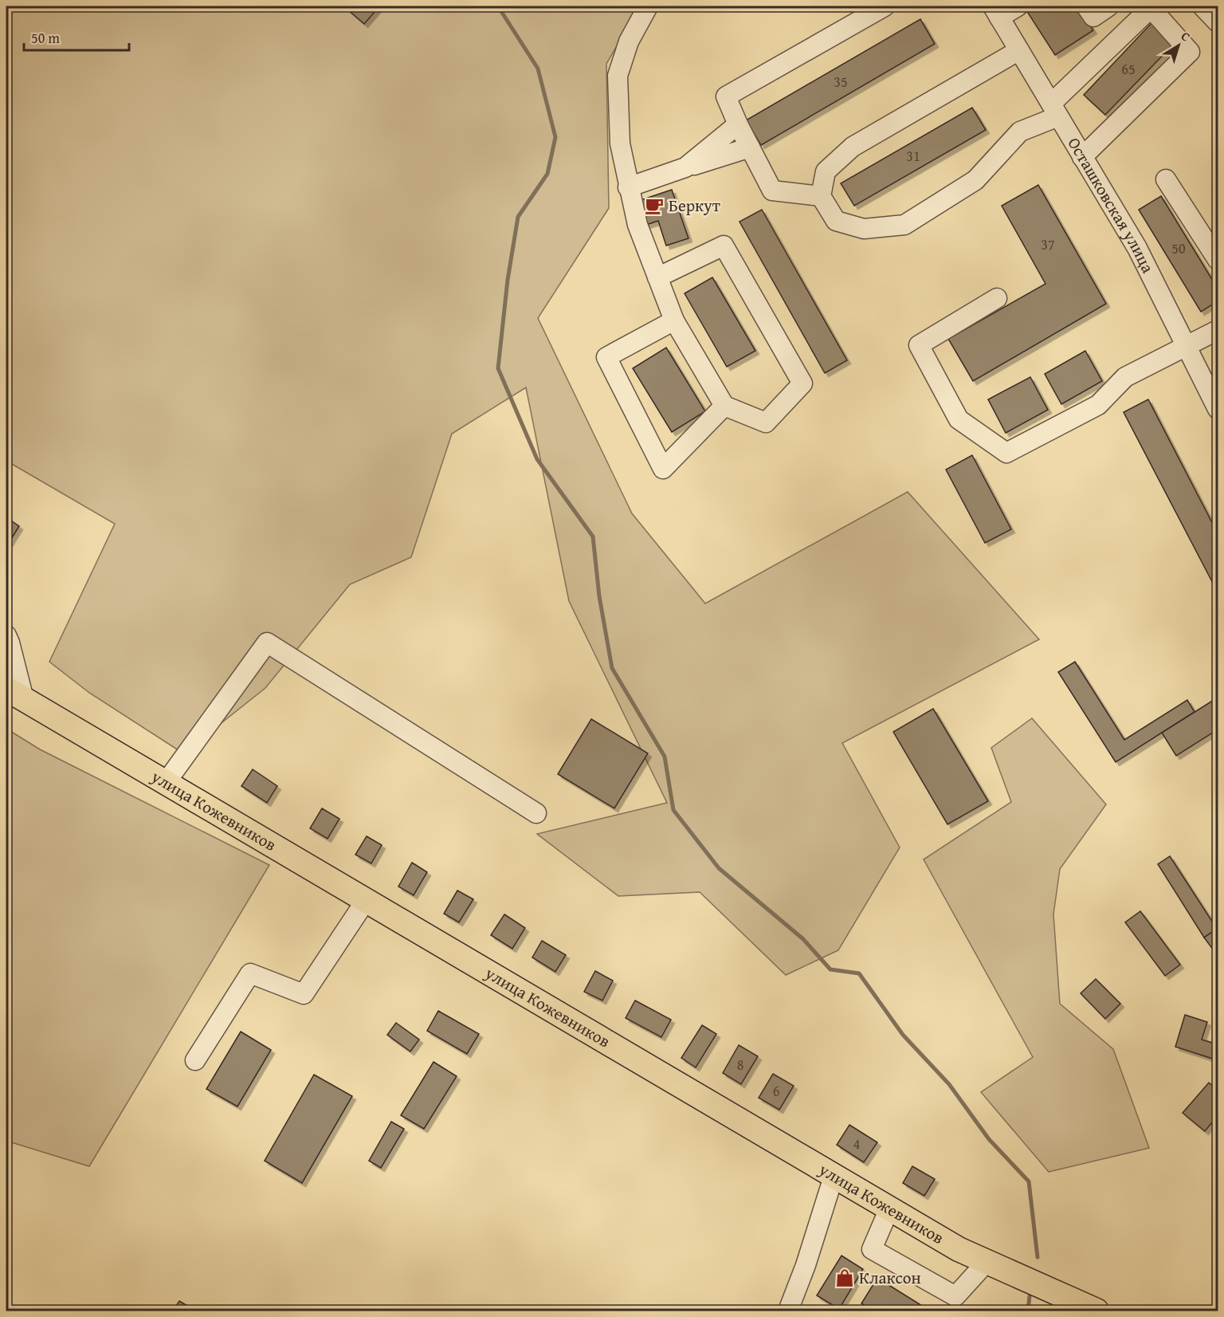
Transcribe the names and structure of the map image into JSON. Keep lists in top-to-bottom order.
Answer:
{
  "streets": {
    "main road": ["улица Кожевников"],
    "street": ["Осташковская улица"]
  },
  "places": {
    "cafe": ["Беркут"],
    "shop": ["Клаксон"]
  },
  "house_numbers": [
    "65",
    "35",
    "31",
    "37",
    "50",
    "8",
    "6",
    "4"
  ],
  "scale_bar": "50 m",
  "north": "top right"
}
